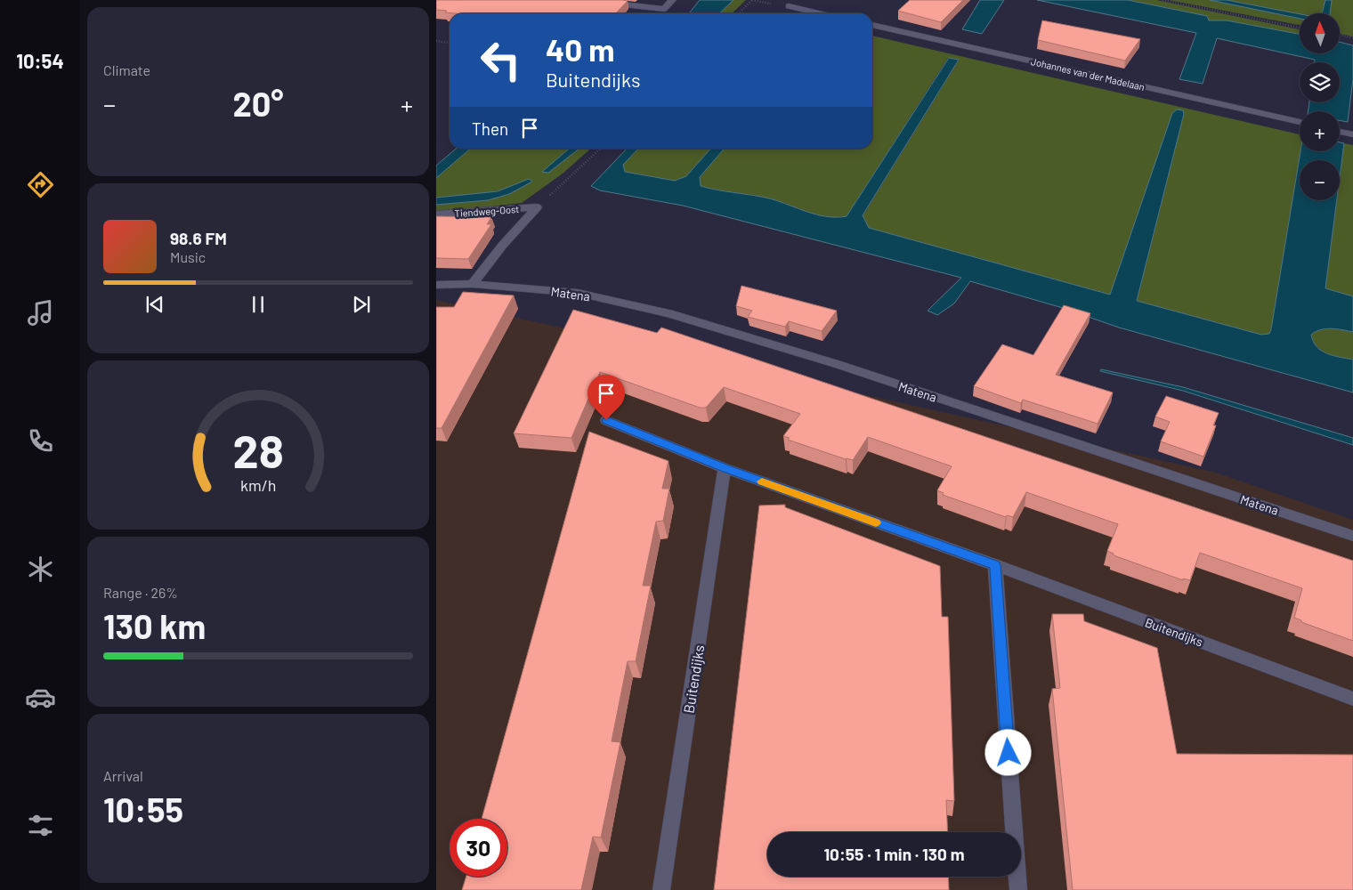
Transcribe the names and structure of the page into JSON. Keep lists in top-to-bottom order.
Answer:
{
  "streets": {
    "street": [
      "Johannes van der Madelaan",
      "Tiendweg-Oost",
      "Matena",
      "Buitendijks"
    ]
  },
  "north": "top",
  "page": {
    "tabs": "10:54",
    "tile": [
      "Climate",
      ["Range · 26%", "130 km"],
      ["Arrival", "10:55"]
    ],
    "map_buttons": ["+", "−"],
    "turn": ["40 m", "Buitendijks"],
    "heat": ["−", "20°", "+"],
    "then": "Then",
    "song": ["98.6 FM", "Music"],
    "limit": "30",
    "trip": "10:55 · 1 min · 130 m",
    "gauge": ["28", "km/h"]
  }
}
